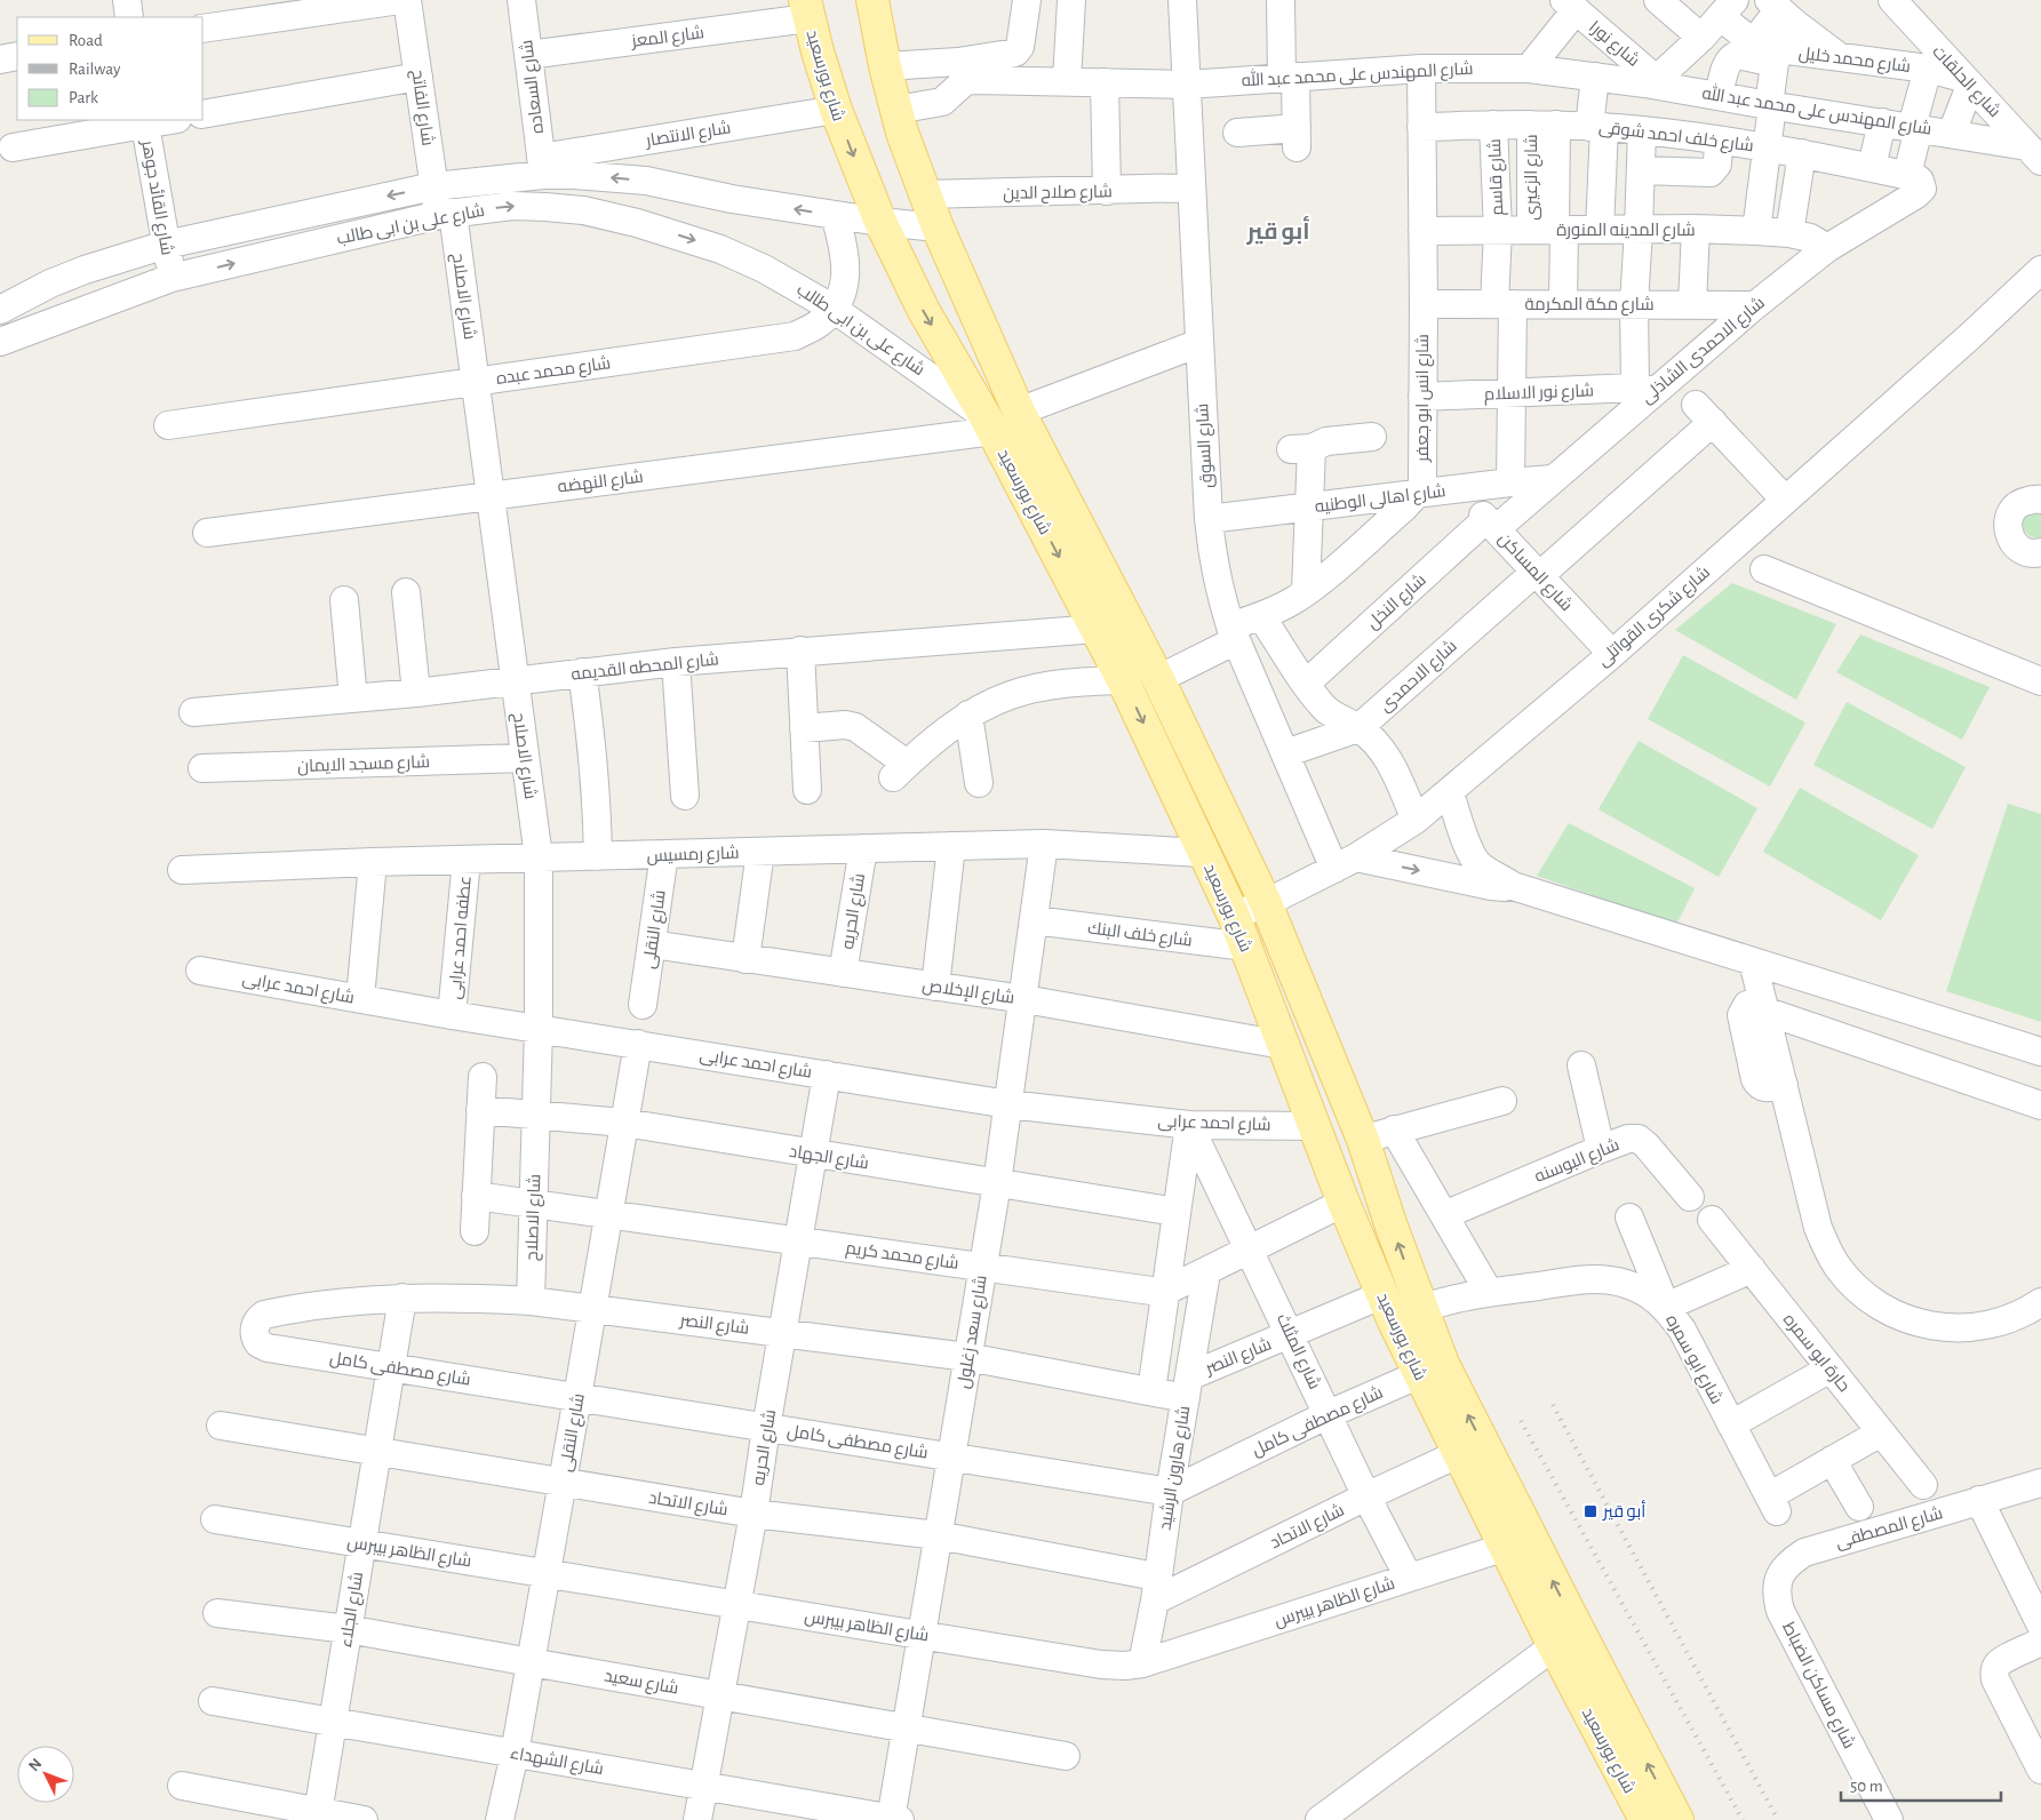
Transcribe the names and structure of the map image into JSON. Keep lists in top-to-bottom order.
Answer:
{
  "streets": {
    "main road": ["شارع بورسعيد"],
    "street": [
      "شارع المعز",
      "شارع نورا",
      "شارع محمد خليل",
      "شارع المهندس على محمد عبد الله",
      "شارع الحلقات",
      "شارع السعاده",
      "شارع الفاتح",
      "شارع الانتصار",
      "شارع خلف احمد شوقى",
      "شارع قاسم",
      "شارع الزعيرى",
      "شارع صلاح الدين",
      "شارع القائد جوهر",
      "شارع على بن ابى طالب",
      "شارع المدينه المنورة",
      "شارع الاصلاح",
      "شارع مكة المكرمة",
      "شارع الاحمدى الشاذلى",
      "شارع محمد عبده",
      "شارع نور الاسلام",
      "شارع انس ابو جعفر",
      "شارع السوق",
      "شارع النهضه",
      "شارع اهالى الوطنيه",
      "شارع المساكن",
      "شارع النخل",
      "شارع شكرى القواتلى",
      "شارع المحطه القديمه",
      "شارع الاحمدى",
      "شارع مسجد الايمان",
      "شارع رمسيس",
      "شارع الحريه",
      "شارع النقلى",
      "شارع خلف البنك",
      "عطفه احمد عرابى",
      "شارع احمد عرابى",
      "شارع الإخلاص",
      "شارع الجهاد",
      "شارع البوسنه",
      "شارع محمد كريم",
      "شارع النصر",
      "شارع سعد زغلول",
      "شارع المثلث",
      "حارة ابو سمره",
      "شارع ابو سمره",
      "شارع مصطفى كامل",
      "شارع هارون الرشيد",
      "شارع الاتحاد",
      "شارع المصطفى",
      "شارع الظاهر بيبرس",
      "شارع الجلاء",
      "شارع سعيد",
      "شارع مساكن الضباط",
      "شارع الشهداء"
    ]
  },
  "crossings": [
    ["شارع المعز", "شارع بورسعيد"],
    ["شارع المعز", "شارع السعاده"],
    ["شارع نورا", "شارع المهندس على محمد عبد الله"],
    ["شارع محمد خليل", "شارع المهندس على محمد عبد الله"],
    ["شارع محمد خليل", "شارع الحلقات"],
    ["شارع المهندس على محمد عبد الله", "شارع بورسعيد"],
    ["شارع المهندس على محمد عبد الله", "شارع الحلقات"],
    ["شارع المهندس على محمد عبد الله", "شارع انس ابو جعفر"],
    ["شارع المهندس على محمد عبد الله", "شارع السوق"],
    ["شارع بورسعيد", "شارع الانتصار"],
    ["شارع بورسعيد", "شارع صلاح الدين"],
    ["شارع بورسعيد", "شارع على بن ابى طالب"],
    ["شارع بورسعيد", "شارع النهضه"],
    ["شارع بورسعيد", "شارع شكرى القواتلى"],
    ["شارع بورسعيد", "شارع المحطه القديمه"],
    ["شارع بورسعيد", "شارع رمسيس"],
    ["شارع بورسعيد", "شارع خلف البنك"],
    ["شارع بورسعيد", "شارع احمد عرابى"],
    ["شارع بورسعيد", "شارع الإخلاص"],
    ["شارع بورسعيد", "شارع محمد كريم"],
    ["شارع بورسعيد", "شارع النصر"],
    ["شارع بورسعيد", "شارع ابو سمره"],
    ["شارع بورسعيد", "شارع مصطفى كامل"],
    ["شارع بورسعيد", "شارع الاتحاد"],
    ["شارع بورسعيد", "شارع الظاهر بيبرس"],
    ["شارع السعاده", "شارع الانتصار"],
    ["شارع السعاده", "شارع على بن ابى طالب"],
    ["شارع الفاتح", "شارع على بن ابى طالب"],
    ["شارع الفاتح", "شارع الاصلاح"],
    ["شارع الانتصار", "شارع على بن ابى طالب"],
    ["شارع خلف احمد شوقى", "شارع قاسم"],
    ["شارع خلف احمد شوقى", "شارع الزعيرى"],
    ["شارع خلف احمد شوقى", "شارع الاحمدى الشاذلى"],
    ["شارع خلف احمد شوقى", "شارع انس ابو جعفر"],
    ["شارع قاسم", "شارع المدينه المنورة"],
    ["شارع قاسم", "شارع مكة المكرمة"],
    ["شارع قاسم", "شارع نور الاسلام"],
    ["شارع قاسم", "شارع اهالى الوطنيه"],
    ["شارع الزعيرى", "شارع المدينه المنورة"],
    ["شارع الزعيرى", "شارع مكة المكرمة"],
    ["شارع صلاح الدين", "شارع السوق"],
    ["شارع القائد جوهر", "شارع على بن ابى طالب"],
    ["شارع على بن ابى طالب", "شارع الاصلاح"],
    ["شارع على بن ابى طالب", "شارع محمد عبده"],
    ["شارع على بن ابى طالب", "شارع النهضه"],
    ["شارع المدينه المنورة", "شارع الاحمدى الشاذلى"],
    ["شارع المدينه المنورة", "شارع انس ابو جعفر"],
    ["شارع الاصلاح", "شارع محمد عبده"],
    ["شارع الاصلاح", "شارع النهضه"],
    ["شارع الاصلاح", "شارع المحطه القديمه"],
    ["شارع الاصلاح", "شارع مسجد الايمان"],
    ["شارع الاصلاح", "شارع رمسيس"],
    ["شارع الاصلاح", "شارع احمد عرابى"],
    ["شارع الاصلاح", "شارع الجهاد"],
    ["شارع الاصلاح", "شارع محمد كريم"],
    ["شارع الاصلاح", "شارع النصر"],
    ["شارع مكة المكرمة", "شارع الاحمدى الشاذلى"],
    ["شارع مكة المكرمة", "شارع انس ابو جعفر"],
    ["شارع الاحمدى الشاذلى", "شارع نور الاسلام"],
    ["شارع الاحمدى الشاذلى", "شارع اهالى الوطنيه"],
    ["شارع الاحمدى الشاذلى", "شارع المساكن"],
    ["شارع الاحمدى الشاذلى", "شارع النخل"],
    ["شارع نور الاسلام", "شارع انس ابو جعفر"],
    ["شارع انس ابو جعفر", "شارع اهالى الوطنيه"],
    ["شارع السوق", "شارع اهالى الوطنيه"],
    ["شارع السوق", "شارع شكرى القواتلى"],
    ["شارع السوق", "شارع الاحمدى"],
    ["شارع اهالى الوطنيه", "شارع المساكن"],
    ["شارع المساكن", "شارع النخل"],
    ["شارع المساكن", "شارع شكرى القواتلى"],
    ["شارع المساكن", "شارع الاحمدى"],
    ["شارع شكرى القواتلى", "شارع الاحمدى"],
    ["شارع رمسيس", "شارع الحريه"],
    ["شارع رمسيس", "شارع النقلى"],
    ["شارع رمسيس", "عطفه احمد عرابى"],
    ["شارع رمسيس", "شارع سعد زغلول"],
    ["شارع الحريه", "شارع احمد عرابى"],
    ["شارع الحريه", "شارع الإخلاص"],
    ["شارع الحريه", "شارع الجهاد"],
    ["شارع الحريه", "شارع محمد كريم"],
    ["شارع الحريه", "شارع النصر"],
    ["شارع الحريه", "شارع مصطفى كامل"],
    ["شارع الحريه", "شارع الاتحاد"],
    ["شارع الحريه", "شارع الظاهر بيبرس"],
    ["شارع الحريه", "شارع سعيد"],
    ["شارع الحريه", "شارع الشهداء"],
    ["شارع النقلى", "شارع احمد عرابى"],
    ["شارع النقلى", "شارع الإخلاص"],
    ["شارع النقلى", "شارع الجهاد"],
    ["شارع النقلى", "شارع محمد كريم"],
    ["شارع النقلى", "شارع النصر"],
    ["شارع النقلى", "شارع مصطفى كامل"],
    ["شارع النقلى", "شارع الاتحاد"],
    ["شارع النقلى", "شارع الظاهر بيبرس"],
    ["شارع النقلى", "شارع سعيد"],
    ["شارع النقلى", "شارع الشهداء"],
    ["شارع خلف البنك", "شارع سعد زغلول"],
    ["عطفه احمد عرابى", "شارع احمد عرابى"],
    ["شارع احمد عرابى", "شارع سعد زغلول"],
    ["شارع احمد عرابى", "شارع المثلث"],
    ["شارع الإخلاص", "شارع سعد زغلول"],
    ["شارع الجهاد", "شارع سعد زغلول"],
    ["شارع محمد كريم", "شارع سعد زغلول"],
    ["شارع محمد كريم", "شارع المثلث"],
    ["شارع محمد كريم", "شارع هارون الرشيد"],
    ["شارع النصر", "شارع سعد زغلول"],
    ["شارع النصر", "شارع المثلث"],
    ["شارع النصر", "شارع ابو سمره"],
    ["شارع النصر", "شارع مصطفى كامل"],
    ["شارع النصر", "شارع هارون الرشيد"],
    ["شارع النصر", "شارع الجلاء"],
    ["شارع سعد زغلول", "شارع مصطفى كامل"],
    ["شارع سعد زغلول", "شارع الاتحاد"],
    ["شارع سعد زغلول", "شارع الظاهر بيبرس"],
    ["شارع سعد زغلول", "شارع سعيد"],
    ["شارع سعد زغلول", "شارع الشهداء"],
    ["شارع المثلث", "شارع مصطفى كامل"],
    ["شارع المثلث", "شارع الاتحاد"],
    ["شارع المثلث", "شارع الظاهر بيبرس"],
    ["شارع مصطفى كامل", "شارع هارون الرشيد"],
    ["شارع مصطفى كامل", "شارع الجلاء"],
    ["شارع هارون الرشيد", "شارع الاتحاد"],
    ["شارع هارون الرشيد", "شارع الظاهر بيبرس"],
    ["شارع الاتحاد", "شارع الجلاء"],
    ["شارع المصطفى", "شارع مساكن الضباط"],
    ["شارع الظاهر بيبرس", "شارع الجلاء"],
    ["شارع الجلاء", "شارع سعيد"],
    ["شارع الجلاء", "شارع الشهداء"]
  ],
  "districts": ["أبو قير"],
  "places": {
    "transit": ["أبو قير"]
  },
  "legend": ["Road", "Railway", "Park"],
  "scale_bar": "50 m",
  "north": "top left"
}
